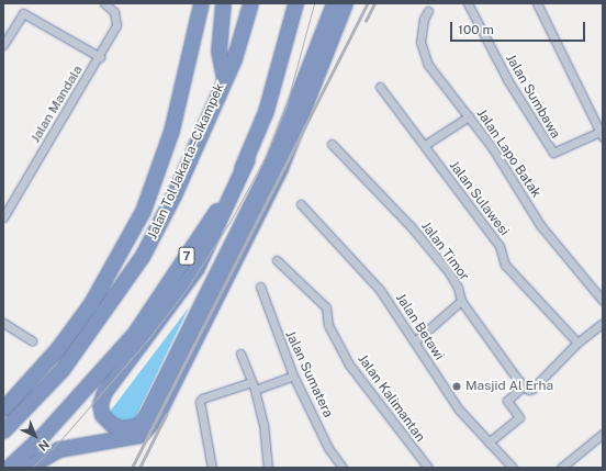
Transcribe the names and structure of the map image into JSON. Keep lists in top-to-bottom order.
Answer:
{
  "streets": {
    "highway": ["Jalan Tol Jakarta–Cikampek", "7"],
    "street": [
      "Jalan Sumbawa",
      "Jalan Mandala",
      "Jalan Lapo Batak",
      "Jalan Sulawesi",
      "Jalan Timor",
      "Jalan Betawi",
      "Jalan Sumatera",
      "Jalan Kalimantan"
    ]
  },
  "places": ["Masjid Al Erha"],
  "scale_bar": "100 m",
  "north": "bottom right"
}
